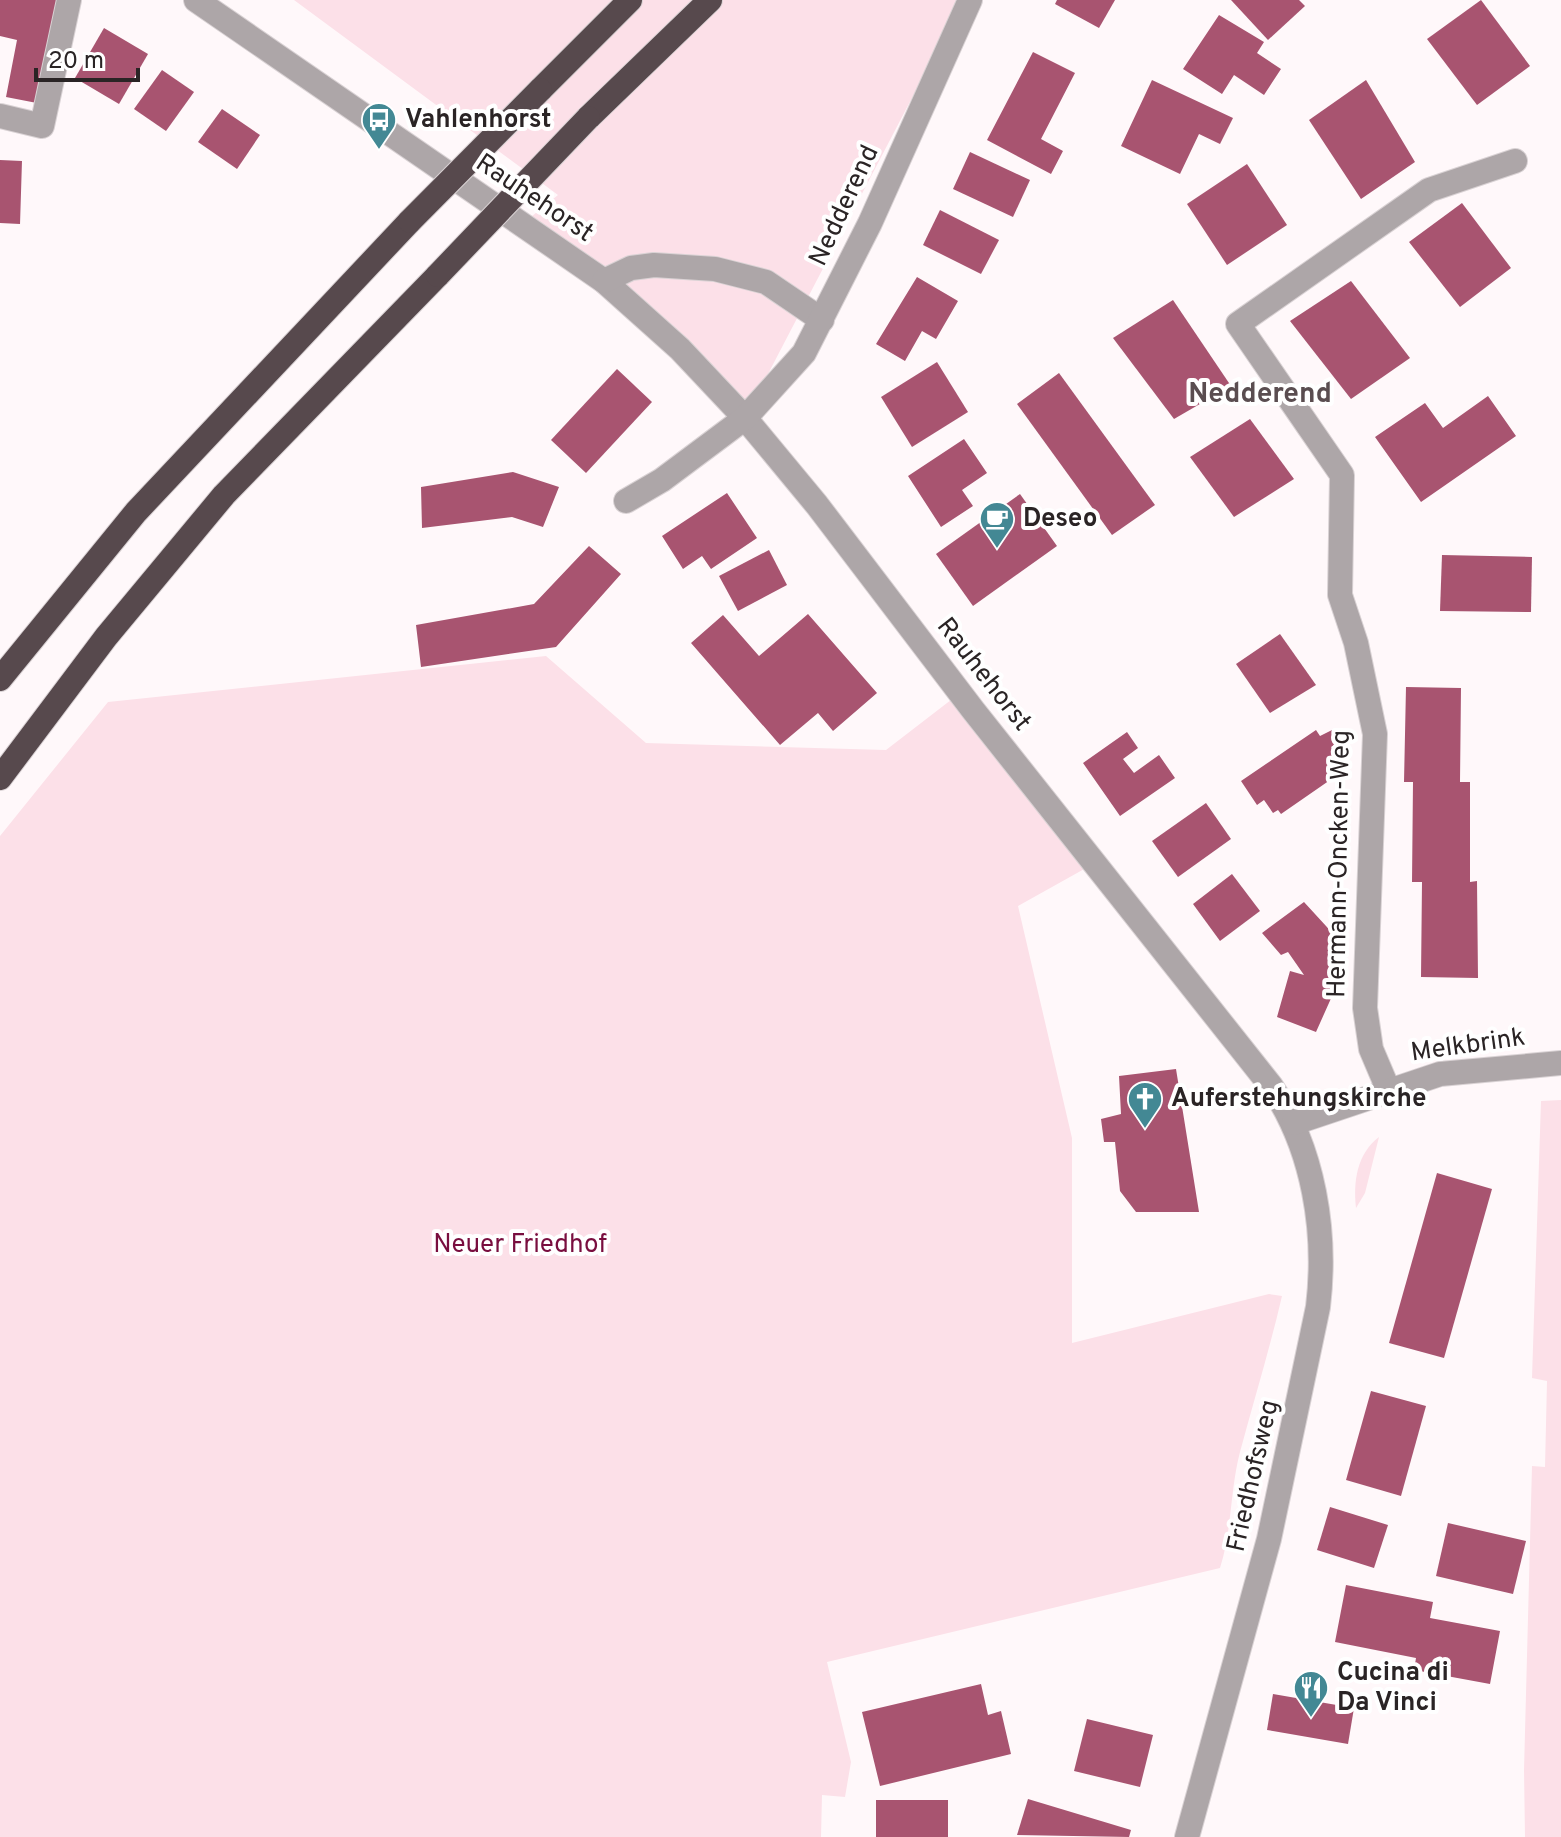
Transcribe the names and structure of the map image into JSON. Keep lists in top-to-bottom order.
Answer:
{
  "streets": {
    "street": [
      "Rauhehorst",
      "Nedderend",
      "Hermann-Oncken-Weg",
      "Melkbrink",
      "Friedhofsweg"
    ]
  },
  "crossings": [
    ["Rauhehorst", "Nedderend"],
    ["Rauhehorst", "Melkbrink"],
    ["Rauhehorst", "Friedhofsweg"],
    ["Hermann-Oncken-Weg", "Melkbrink"],
    ["Melkbrink", "Friedhofsweg"]
  ],
  "districts": ["Nedderend"],
  "parks": ["Neuer Friedhof"],
  "places": {
    "bus stop": ["Vahlenhorst"],
    "cafe": ["Deseo"],
    "church": ["Auferstehungskirche"],
    "restaurant": ["Cucina di Da Vinci"]
  },
  "scale_bar": "20 m"
}
